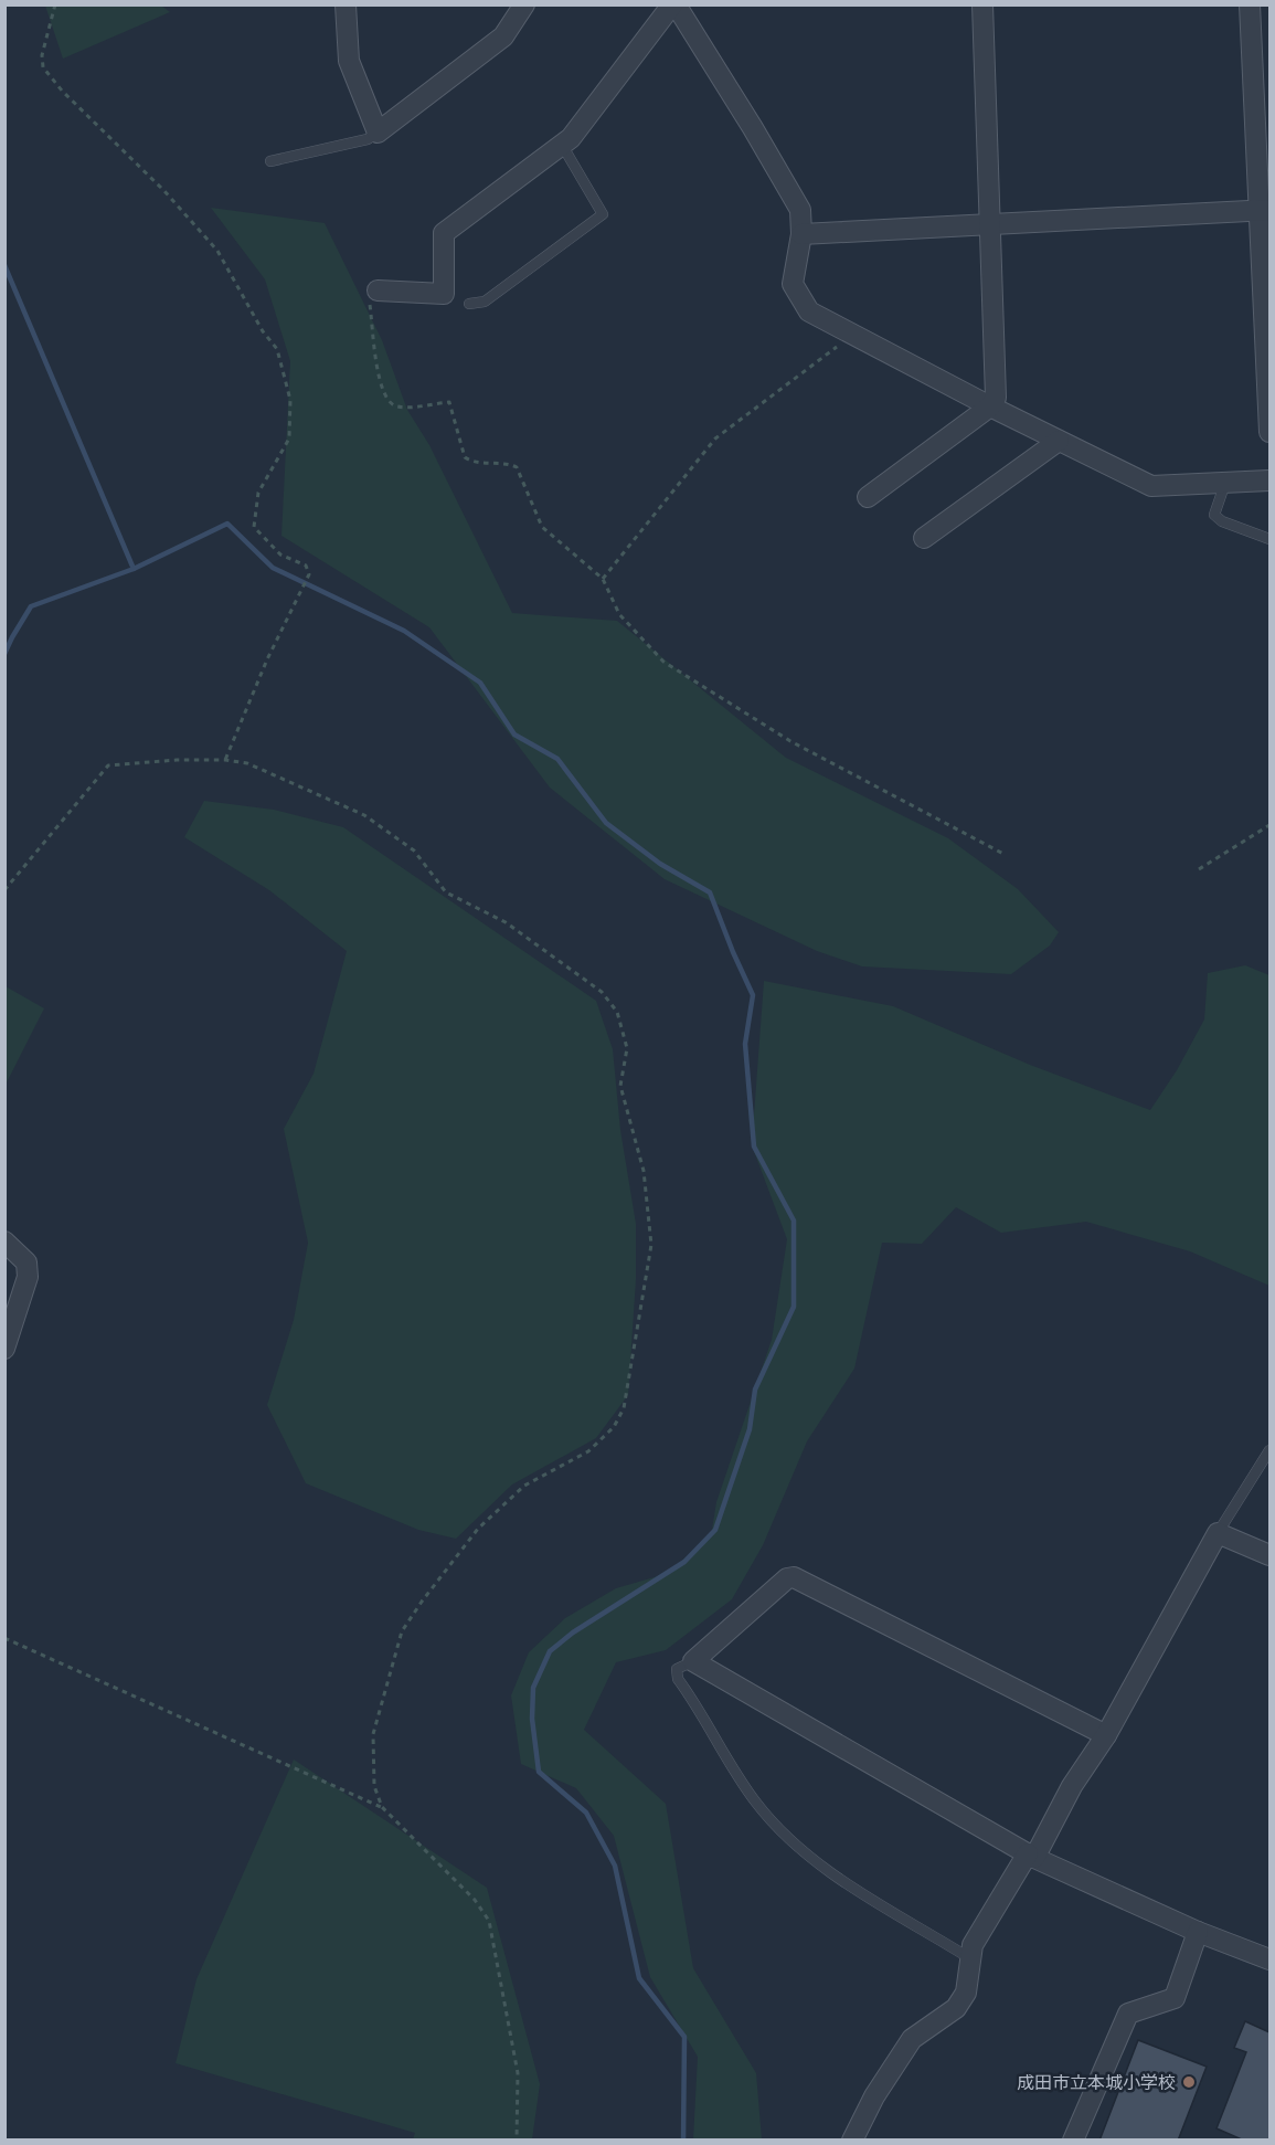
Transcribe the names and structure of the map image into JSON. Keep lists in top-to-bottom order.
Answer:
{
  "places": ["成田市立本城小学校"]
}
